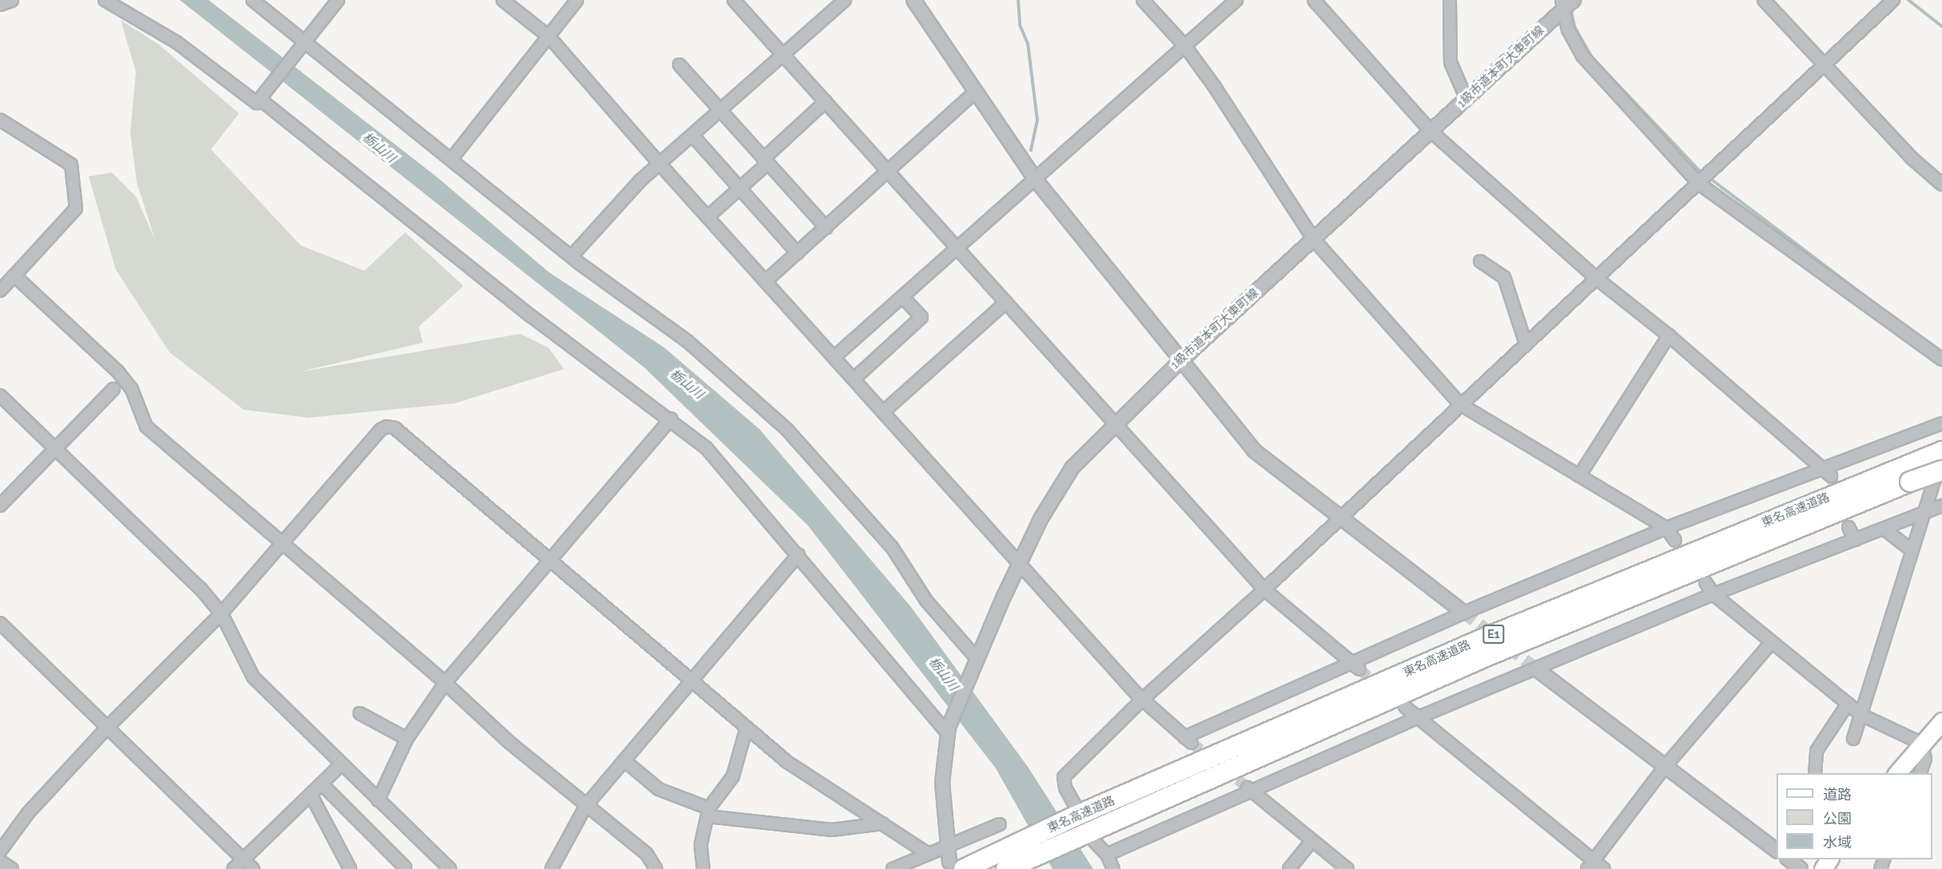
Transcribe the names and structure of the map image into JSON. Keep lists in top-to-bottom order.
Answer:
{
  "streets": {
    "highway": ["東名高速道路", "E1"],
    "street": ["1級市道本町大東町線"]
  },
  "crossings": [
    ["1級市道本町大東町線", "東名高速道路"]
  ],
  "water": ["栃山川"],
  "legend": ["道路", "公園", "水域"]
}
